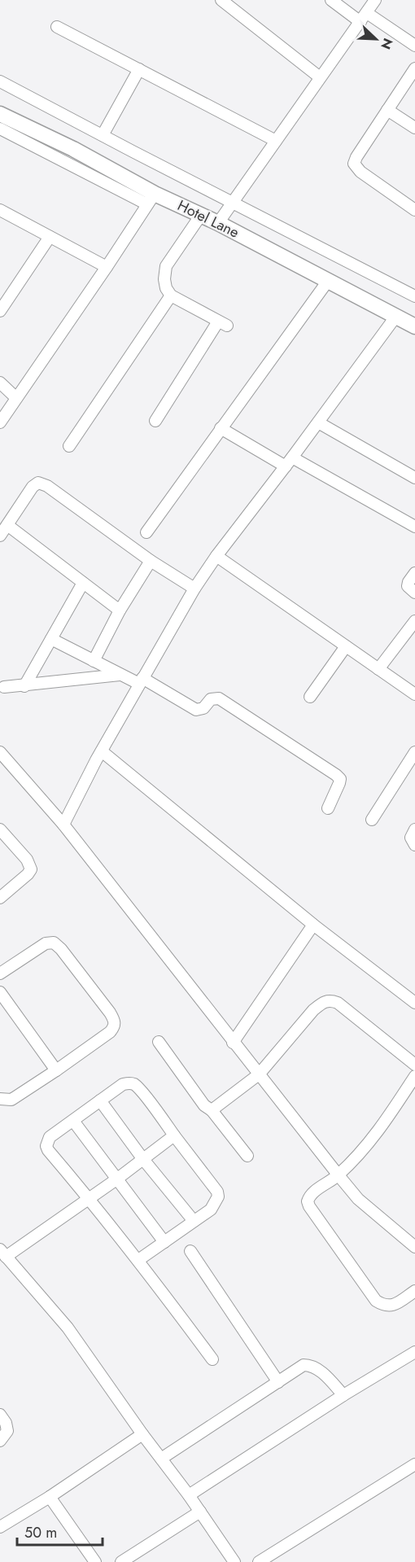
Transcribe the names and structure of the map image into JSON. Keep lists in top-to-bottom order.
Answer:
{
  "streets": {
    "street": ["Hotel Lane"]
  },
  "scale_bar": "50 m",
  "north": "bottom right"
}
